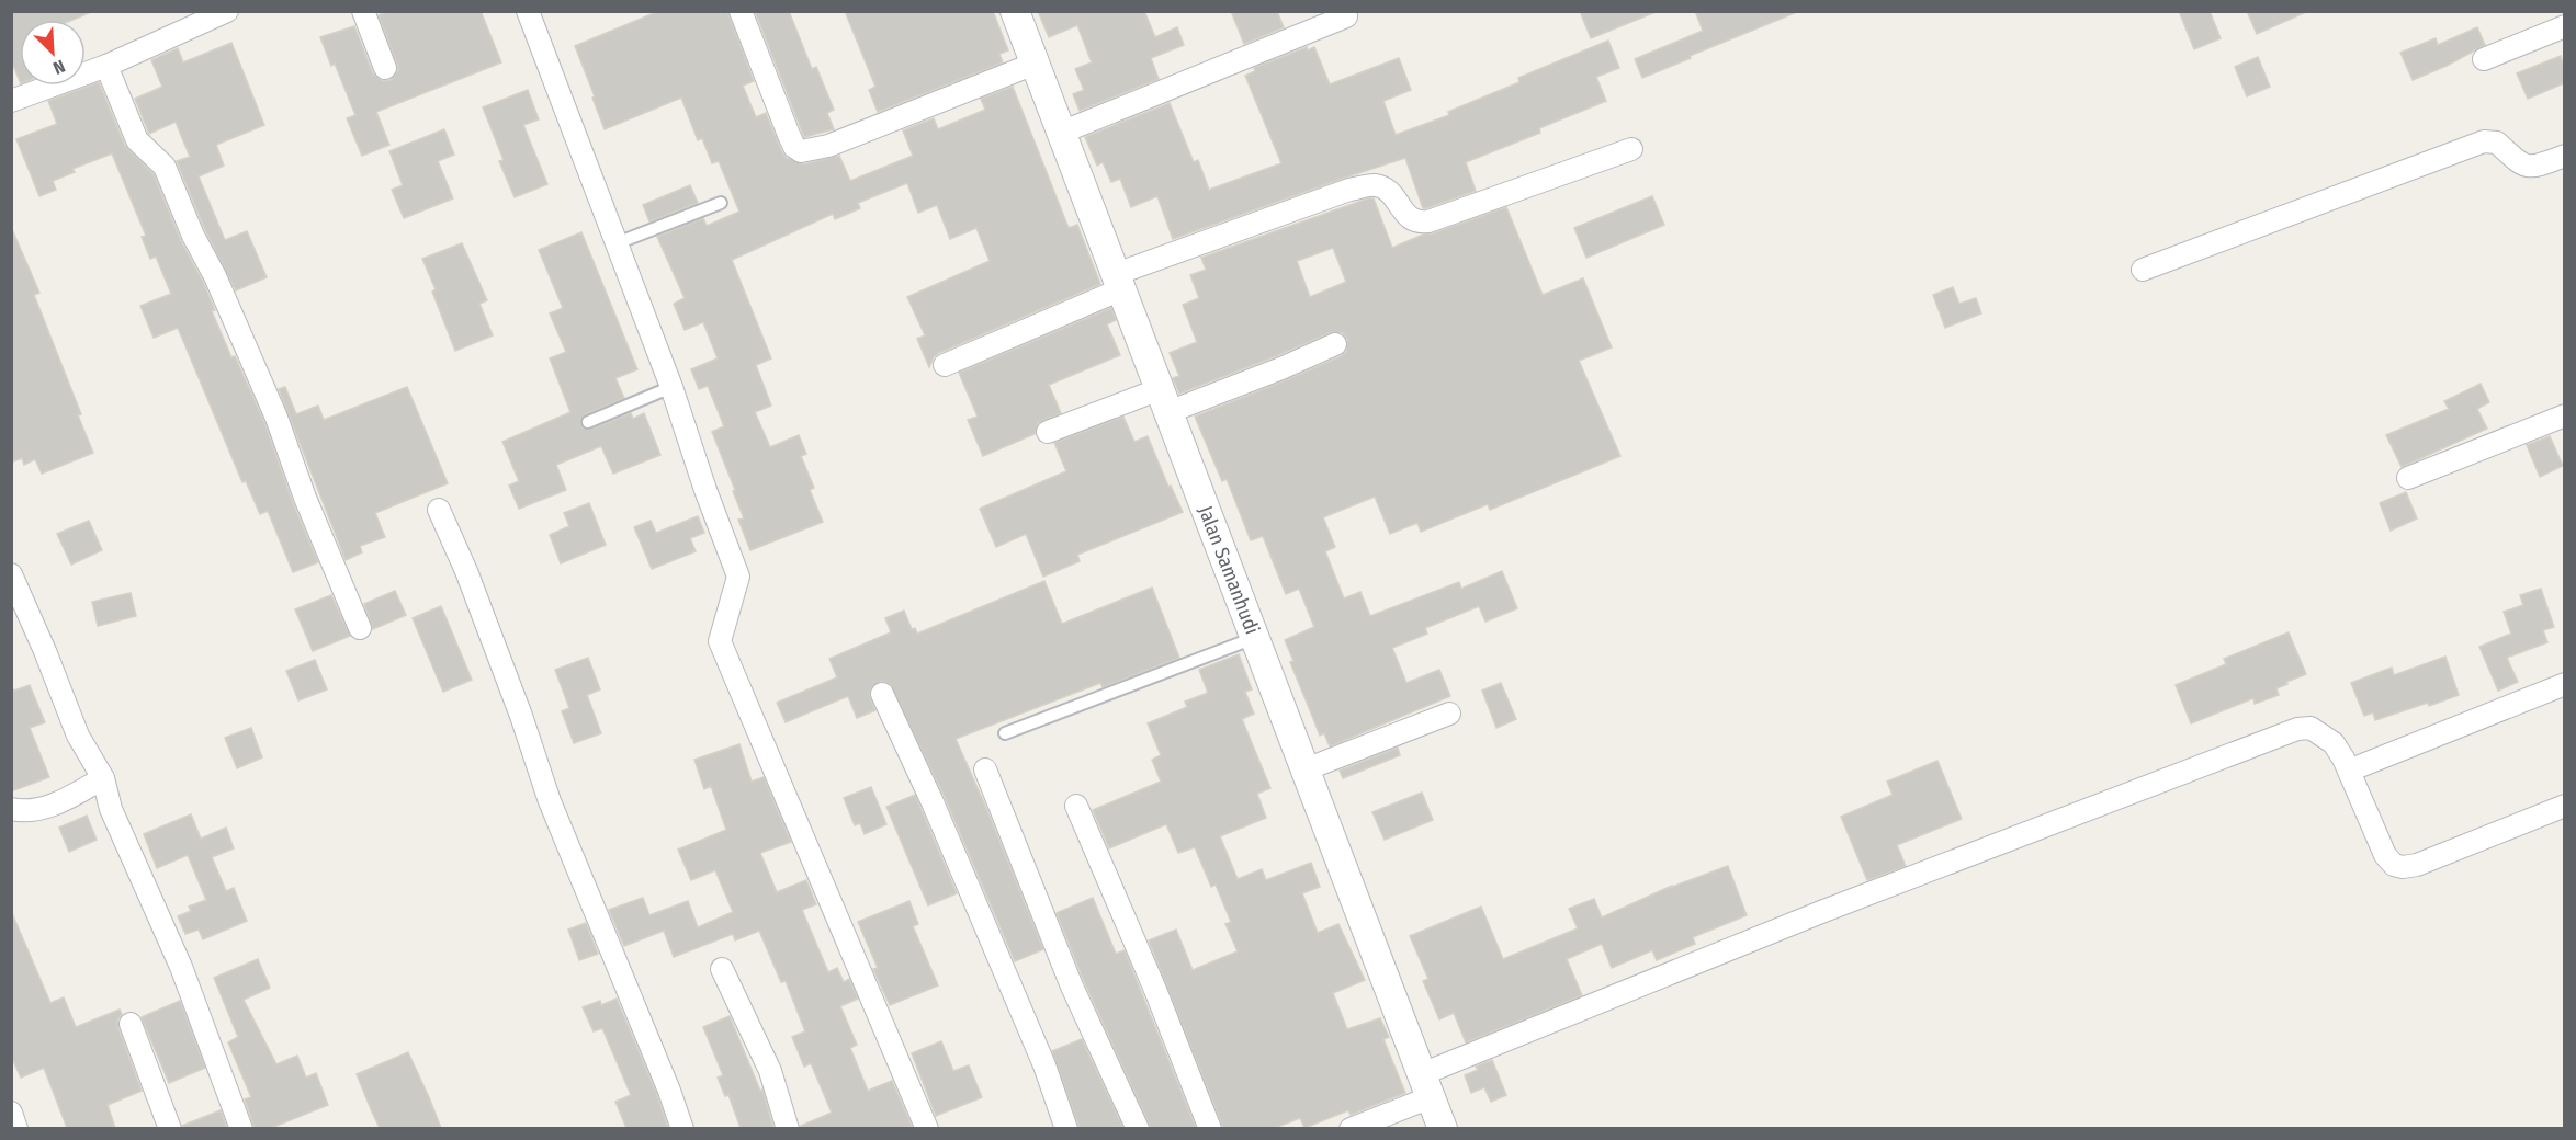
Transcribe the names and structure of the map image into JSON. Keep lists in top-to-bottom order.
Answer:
{
  "streets": {
    "street": ["Jalan Samanhudi"]
  },
  "north": "bottom right"
}
